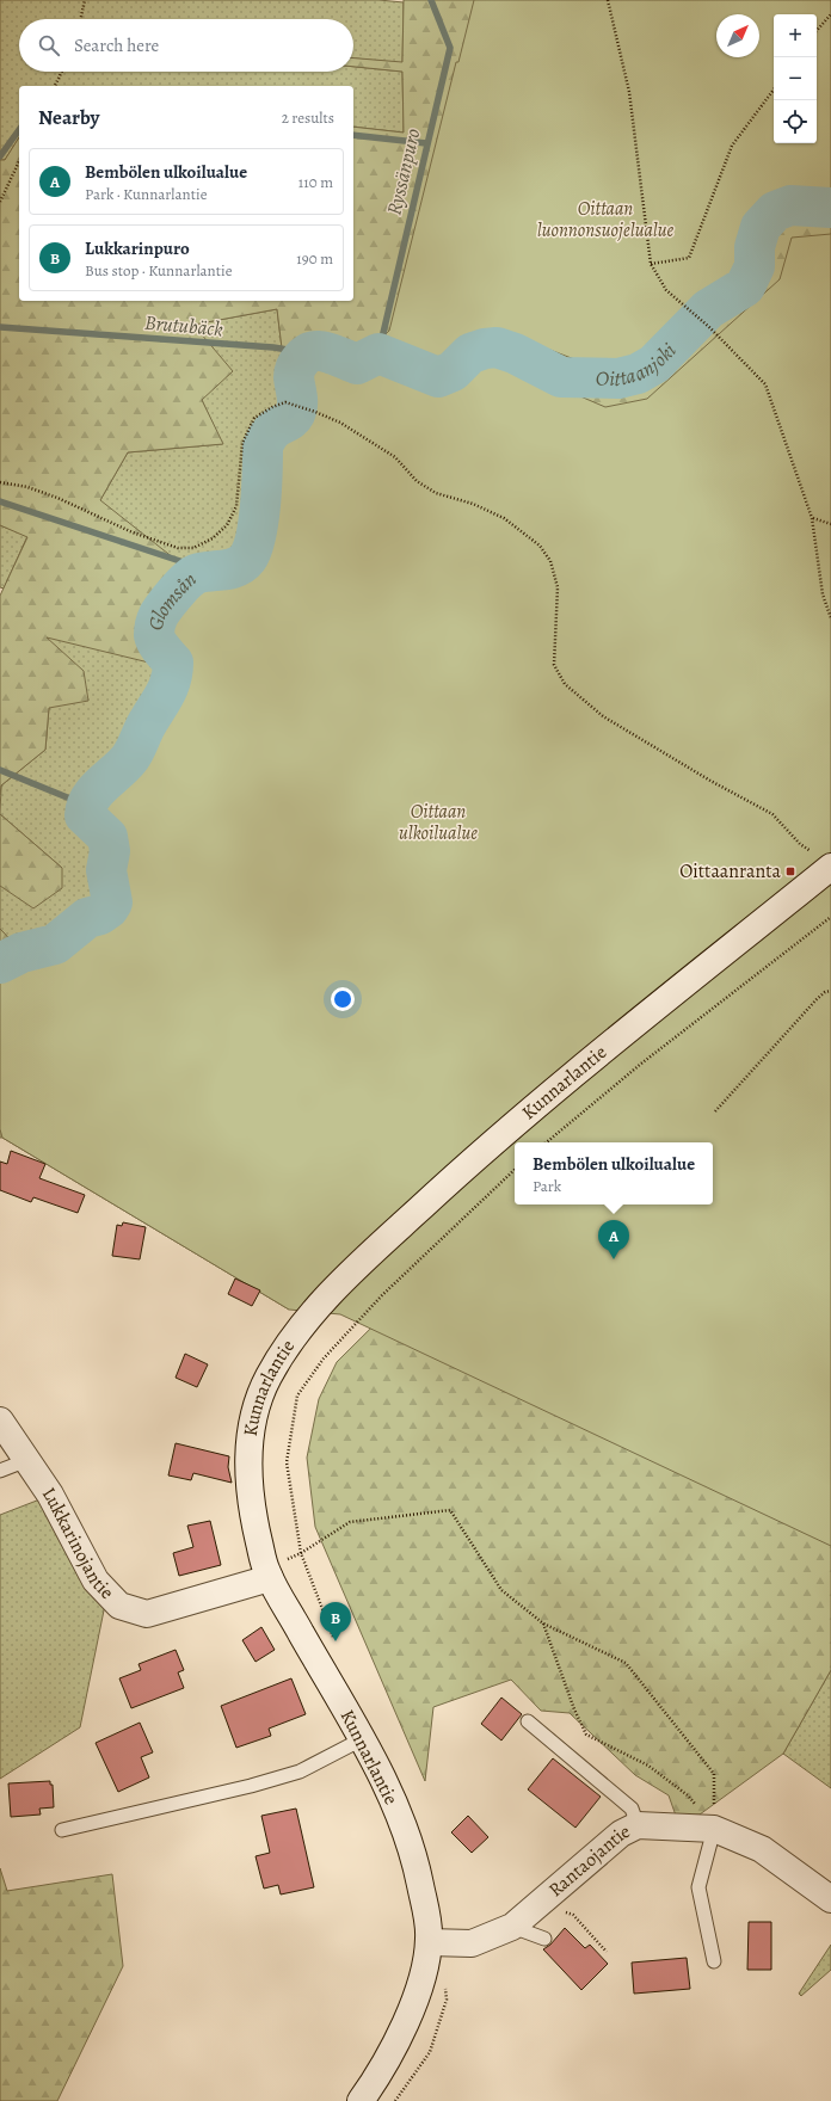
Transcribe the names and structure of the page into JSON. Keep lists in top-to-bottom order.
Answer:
{
  "streets": {
    "main road": ["Kunnarlantie", "Lukkarinojantie", "Rantaojantie"]
  },
  "crossings": [
    ["Kunnarlantie", "Lukkarinojantie"],
    ["Kunnarlantie", "Rantaojantie"]
  ],
  "water": [
    "Ryssänpuro",
    "Brutubäck",
    "Oittaanjoki",
    "Glomsån"
  ],
  "parks": ["Oittaan luonnonsuojelualue", "Oittaan ulkoilualue"],
  "places": {
    "transit": ["Oittaanranta"]
  },
  "north": "top right",
  "page": {
    "map_buttons": ["+", "−"],
    "search": "Search here",
    "heading": ["Nearby", "2 results"],
    "list": [
      {
        "mark": "A",
        "name": "Bembölen ulkoilualue",
        "note": "Park · Kunnarlantie",
        "value": "110 m"
      },
      {
        "mark": "B",
        "name": "Lukkarinpuro",
        "note": "Bus stop · Kunnarlantie",
        "value": "190 m"
      }
    ],
    "popup": ["Bembölen ulkoilualue", "Park"],
    "pins": ["A", "B"]
  }
}
